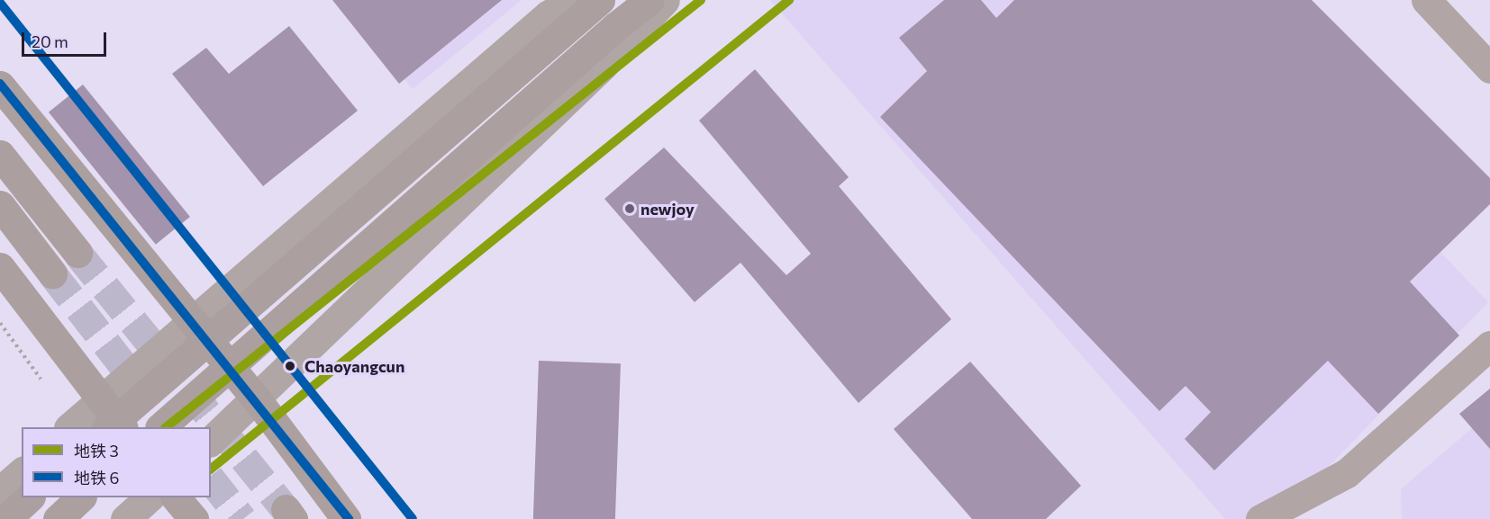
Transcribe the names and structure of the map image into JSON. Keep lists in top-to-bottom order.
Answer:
{
  "places": ["newjoy", "Chaoyangcun"],
  "lines": ["metro line 3", "metro line 6"],
  "legend": ["地铁 3", "地铁 6"],
  "scale_bar": "20 m"
}
